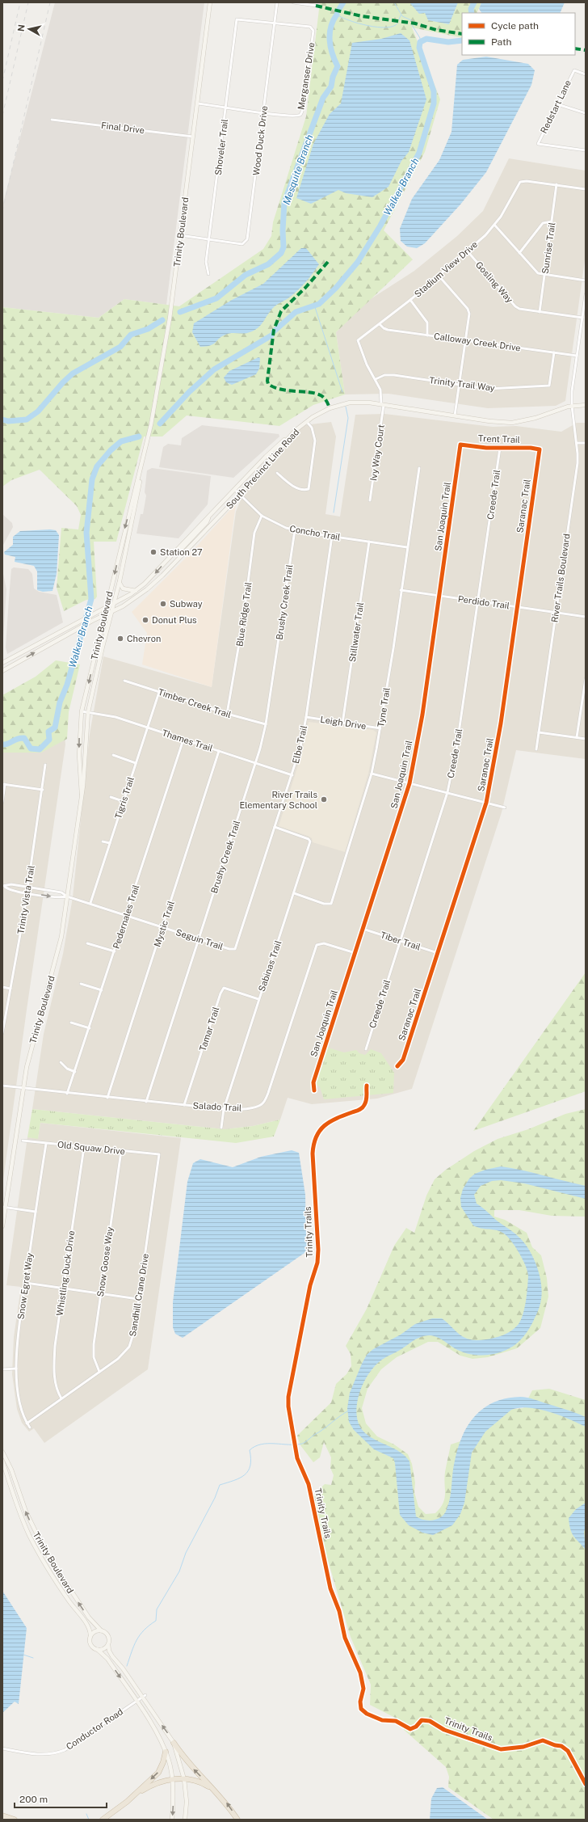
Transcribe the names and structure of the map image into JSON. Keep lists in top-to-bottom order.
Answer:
{
  "streets": {
    "main road": ["Trinity Boulevard", "South Precinct Line Road"],
    "street": [
      "Merganser Drive",
      "Redstart Lane",
      "Final Drive",
      "Wood Duck Drive",
      "Shoveler Trail",
      "Sunrise Trail",
      "Stadium View Drive",
      "Gosling Way",
      "Calloway Creek Drive",
      "Trinity Trail Way",
      "Trent Trail",
      "Ivy Way Court",
      "Creede Trail",
      "Saranac Trail",
      "San Joaquin Trail",
      "Concho Trail",
      "River Trails Boulevard",
      "Brushy Creek Trail",
      "Perdido Trail",
      "Blue Ridge Trail",
      "Stillwater Trail",
      "Timber Creek Trail",
      "Tyne Trail",
      "Leigh Drive",
      "Thames Trail",
      "Elbe Trail",
      "Tigris Trail",
      "Trinity Vista Trail",
      "Pedernales Trail",
      "Mystic Trail",
      "Seguin Trail",
      "Tiber Trail",
      "Sabinas Trail",
      "Tamar Trail",
      "Salado Trail",
      "Old Squaw Drive",
      "Snow Goose Way",
      "Whistling Duck Drive",
      "Snow Egret Way",
      "Sandhill Crane Drive",
      "Conductor Road"
    ],
    "cycle path": ["Trinity Trails"]
  },
  "crossings": [
    ["Merganser Drive", "Wood Duck Drive"],
    ["Merganser Drive", "Shoveler Trail"],
    ["Merganser Drive", "Trinity Boulevard"],
    ["Final Drive", "Trinity Boulevard"],
    ["Wood Duck Drive", "Shoveler Trail"],
    ["Trinity Boulevard", "South Precinct Line Road"],
    ["Trinity Boulevard", "Thames Trail"],
    ["Trinity Boulevard", "Seguin Trail"],
    ["Trinity Boulevard", "Salado Trail"],
    ["Trinity Boulevard", "Conductor Road"],
    ["Sunrise Trail", "Stadium View Drive"],
    ["Sunrise Trail", "Gosling Way"],
    ["Stadium View Drive", "Gosling Way"],
    ["Stadium View Drive", "Calloway Creek Drive"],
    ["Stadium View Drive", "Trinity Trail Way"],
    ["Stadium View Drive", "Ivy Way Court"],
    ["Stadium View Drive", "South Precinct Line Road"],
    ["Gosling Way", "River Trails Boulevard"],
    ["Calloway Creek Drive", "Trinity Trail Way"],
    ["Calloway Creek Drive", "River Trails Boulevard"],
    ["Trent Trail", "Creede Trail"],
    ["Trent Trail", "Saranac Trail"],
    ["Trent Trail", "San Joaquin Trail"],
    ["Ivy Way Court", "South Precinct Line Road"],
    ["South Precinct Line Road", "Concho Trail"],
    ["South Precinct Line Road", "River Trails Boulevard"],
    ["Creede Trail", "Perdido Trail"],
    ["Creede Trail", "Tiber Trail"],
    ["Saranac Trail", "Perdido Trail"],
    ["Saranac Trail", "Tiber Trail"],
    ["San Joaquin Trail", "Perdido Trail"],
    ["San Joaquin Trail", "Tiber Trail"],
    ["San Joaquin Trail", "Salado Trail"],
    ["Concho Trail", "Brushy Creek Trail"],
    ["Concho Trail", "Blue Ridge Trail"],
    ["Concho Trail", "Stillwater Trail"],
    ["Concho Trail", "Tyne Trail"],
    ["Concho Trail", "Elbe Trail"],
    ["River Trails Boulevard", "Perdido Trail"],
    ["Brushy Creek Trail", "Timber Creek Trail"],
    ["Brushy Creek Trail", "Thames Trail"],
    ["Brushy Creek Trail", "Seguin Trail"],
    ["Brushy Creek Trail", "Salado Trail"],
    ["Perdido Trail", "Tyne Trail"],
    ["Blue Ridge Trail", "Timber Creek Trail"],
    ["Stillwater Trail", "Leigh Drive"],
    ["Timber Creek Trail", "Tigris Trail"],
    ["Tyne Trail", "Leigh Drive"],
    ["Tyne Trail", "Sabinas Trail"],
    ["Leigh Drive", "Elbe Trail"],
    ["Thames Trail", "Elbe Trail"],
    ["Thames Trail", "Tigris Trail"],
    ["Thames Trail", "Pedernales Trail"],
    ["Thames Trail", "Mystic Trail"],
    ["Elbe Trail", "Seguin Trail"],
    ["Elbe Trail", "Sabinas Trail"],
    ["Tigris Trail", "Seguin Trail"],
    ["Trinity Vista Trail", "Seguin Trail"],
    ["Pedernales Trail", "Seguin Trail"],
    ["Pedernales Trail", "Salado Trail"],
    ["Mystic Trail", "Seguin Trail"],
    ["Mystic Trail", "Salado Trail"],
    ["Sabinas Trail", "Tamar Trail"],
    ["Sabinas Trail", "Salado Trail"],
    ["Tamar Trail", "Salado Trail"],
    ["Old Squaw Drive", "Snow Goose Way"],
    ["Old Squaw Drive", "Whistling Duck Drive"],
    ["Old Squaw Drive", "Snow Egret Way"],
    ["Old Squaw Drive", "Sandhill Crane Drive"],
    ["Snow Goose Way", "Sandhill Crane Drive"],
    ["Whistling Duck Drive", "Sandhill Crane Drive"],
    ["Snow Egret Way", "Sandhill Crane Drive"]
  ],
  "water": ["Mesquite Branch", "Walker Branch"],
  "places": [
    "Station 27",
    "Subway",
    "Donut Plus",
    "Chevron",
    "River Trails Elementary School"
  ],
  "legend": ["Cycle path", "Path"],
  "scale_bar": "200 m",
  "north": "left"
}
